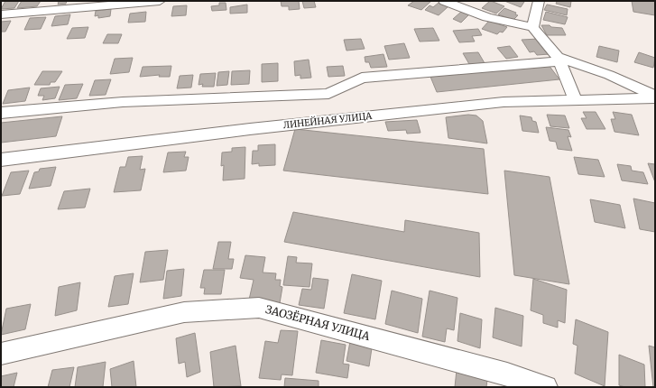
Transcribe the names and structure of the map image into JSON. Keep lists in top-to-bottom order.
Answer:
{
  "streets": {
    "street": ["ЛИНЕЙНАЯ УЛИЦА", "ЗАОЗЁРНАЯ УЛИЦА"]
  }
}
